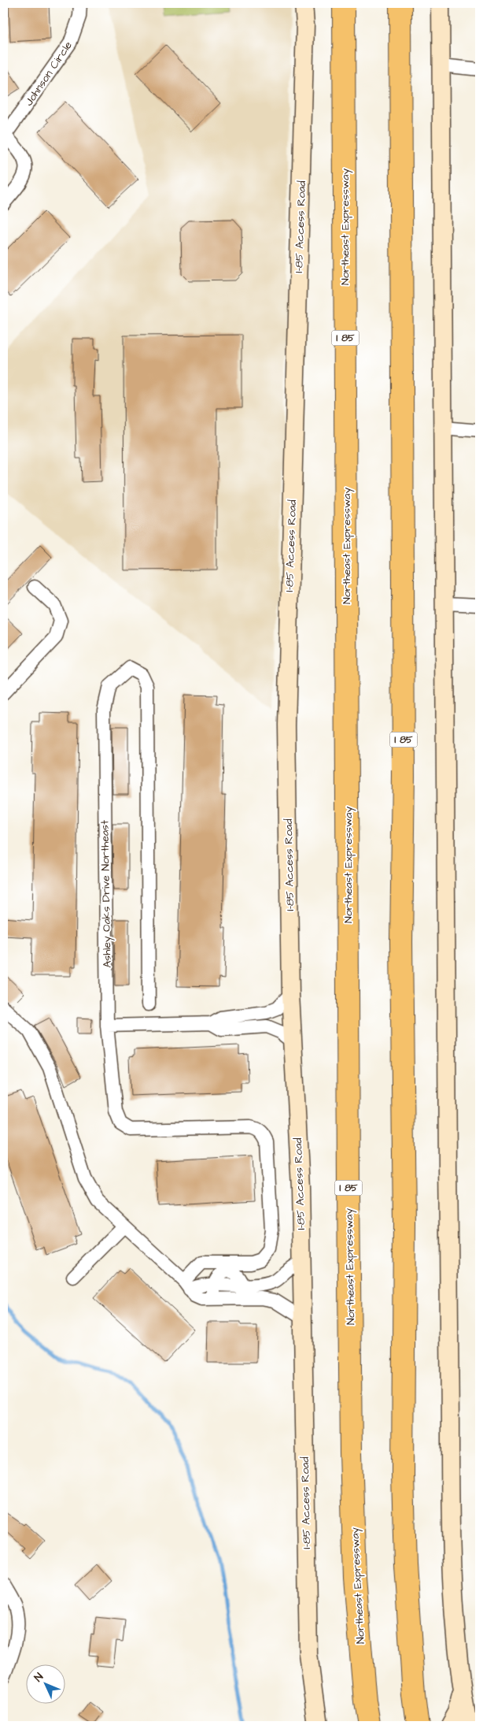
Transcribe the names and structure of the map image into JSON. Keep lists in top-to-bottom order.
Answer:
{
  "streets": {
    "highway": ["Northeast Expressway", "I 85"],
    "main road": ["I-85 Access Road"],
    "street": ["Johnson Circle", "Ashley Oaks Drive Northeast"]
  },
  "north": "top left"
}
